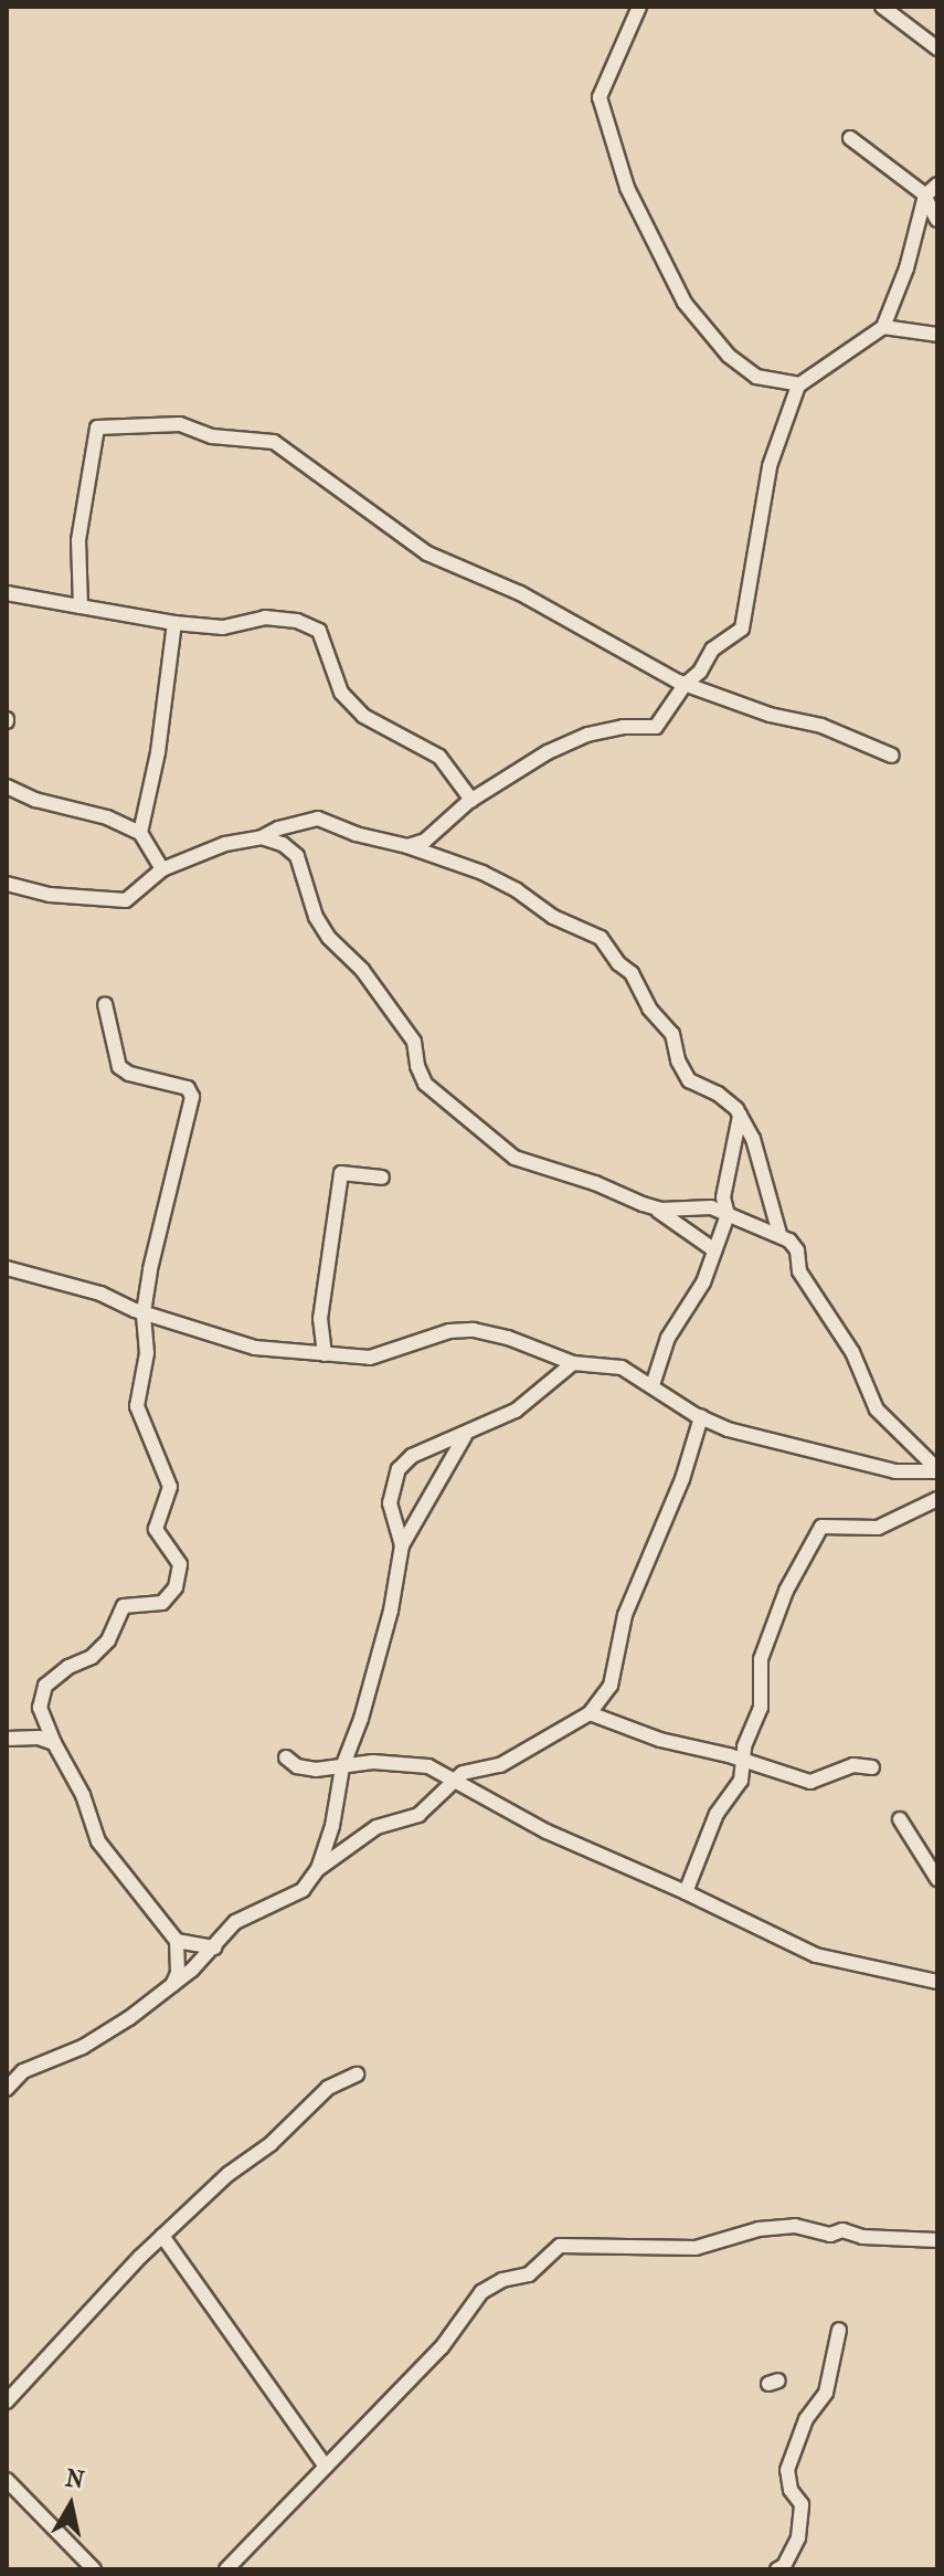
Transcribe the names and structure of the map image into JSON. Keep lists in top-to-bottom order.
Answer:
{
  "north": "top"
}
